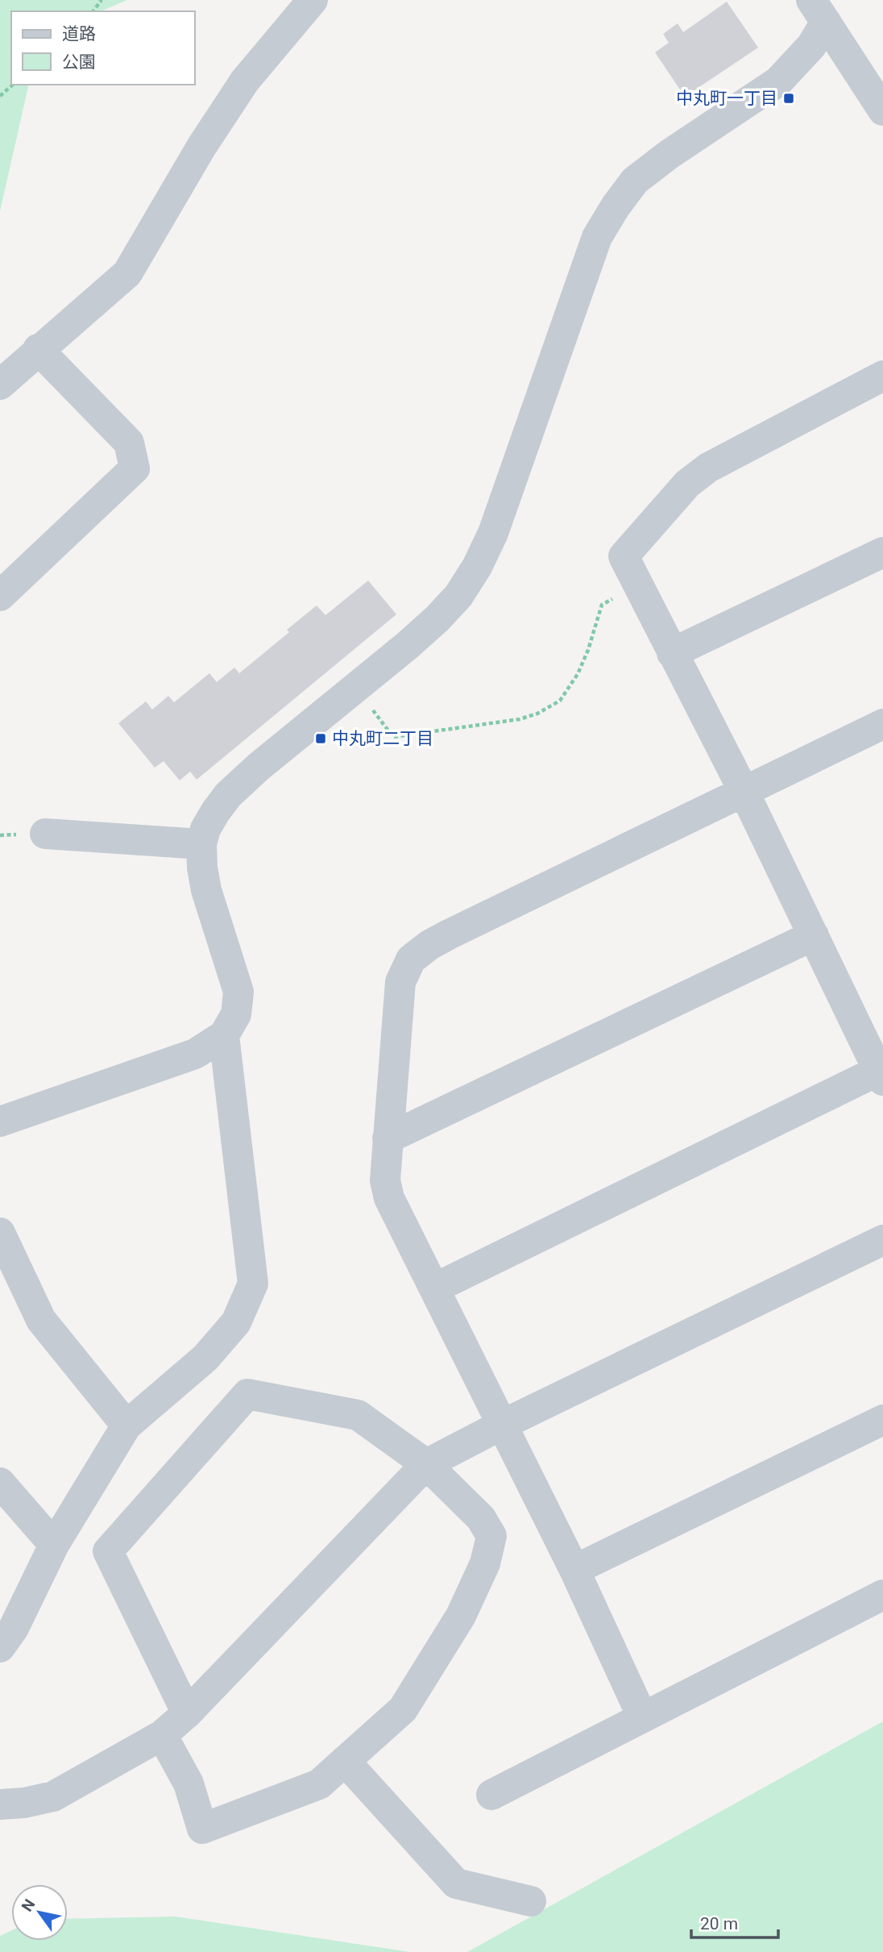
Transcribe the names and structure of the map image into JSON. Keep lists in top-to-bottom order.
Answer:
{
  "places": {
    "transit": ["中丸町一丁目", "中丸町二丁目"]
  },
  "legend": ["道路", "公園"],
  "scale_bar": "20 m",
  "north": "top left"
}
